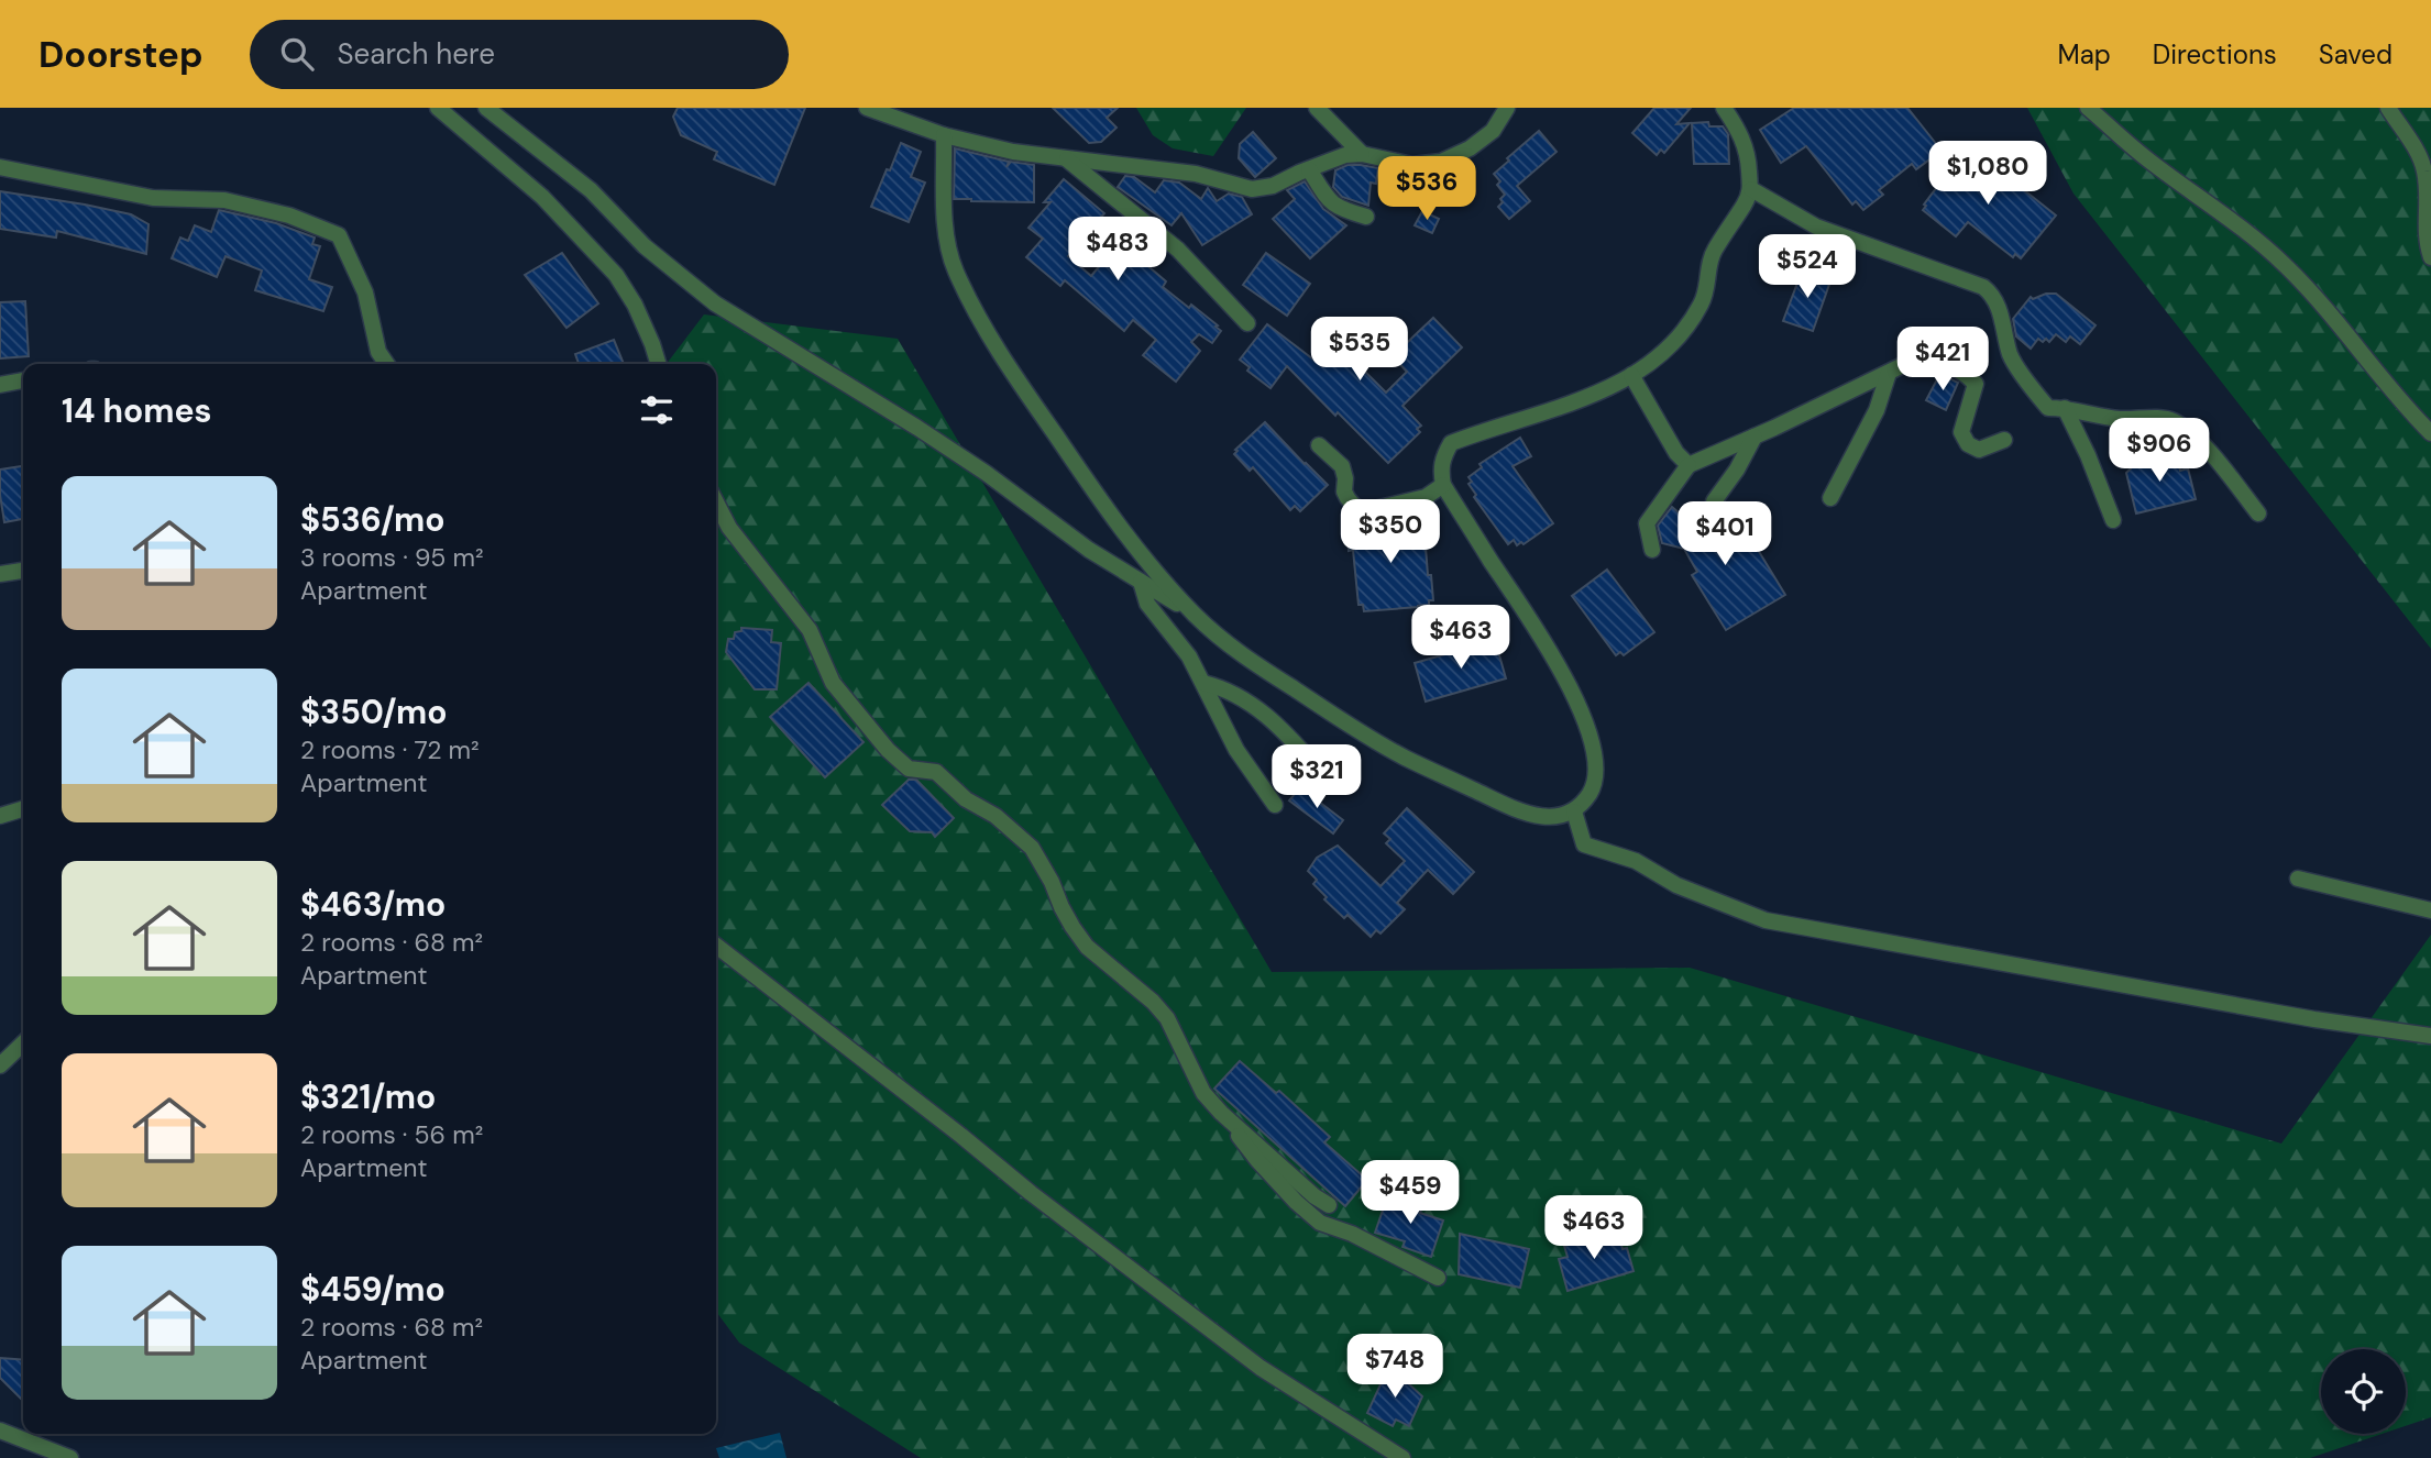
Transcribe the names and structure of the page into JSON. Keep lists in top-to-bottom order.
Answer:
{
  "page": {
    "header": "Doorstep",
    "search": "Search here",
    "nav": ["Map", "Directions", "Saved"],
    "price": [
      "$1,080",
      "$536",
      "$483",
      "$524",
      "$535",
      "$421",
      "$906",
      "$350",
      "$401",
      "$463",
      "$321",
      "$459",
      "$463",
      "$748"
    ],
    "heading": "14 homes",
    "list": [
      {
        "name": "$536/mo",
        "note": "3 rooms · 95 m² · Apartment"
      },
      {
        "name": "$350/mo",
        "note": "2 rooms · 72 m² · Apartment"
      },
      {
        "name": "$463/mo",
        "note": "2 rooms · 68 m² · Apartment"
      },
      {
        "name": "$321/mo",
        "note": "2 rooms · 56 m² · Apartment"
      },
      {
        "name": "$459/mo",
        "note": "2 rooms · 68 m² · Apartment"
      }
    ]
  }
}
